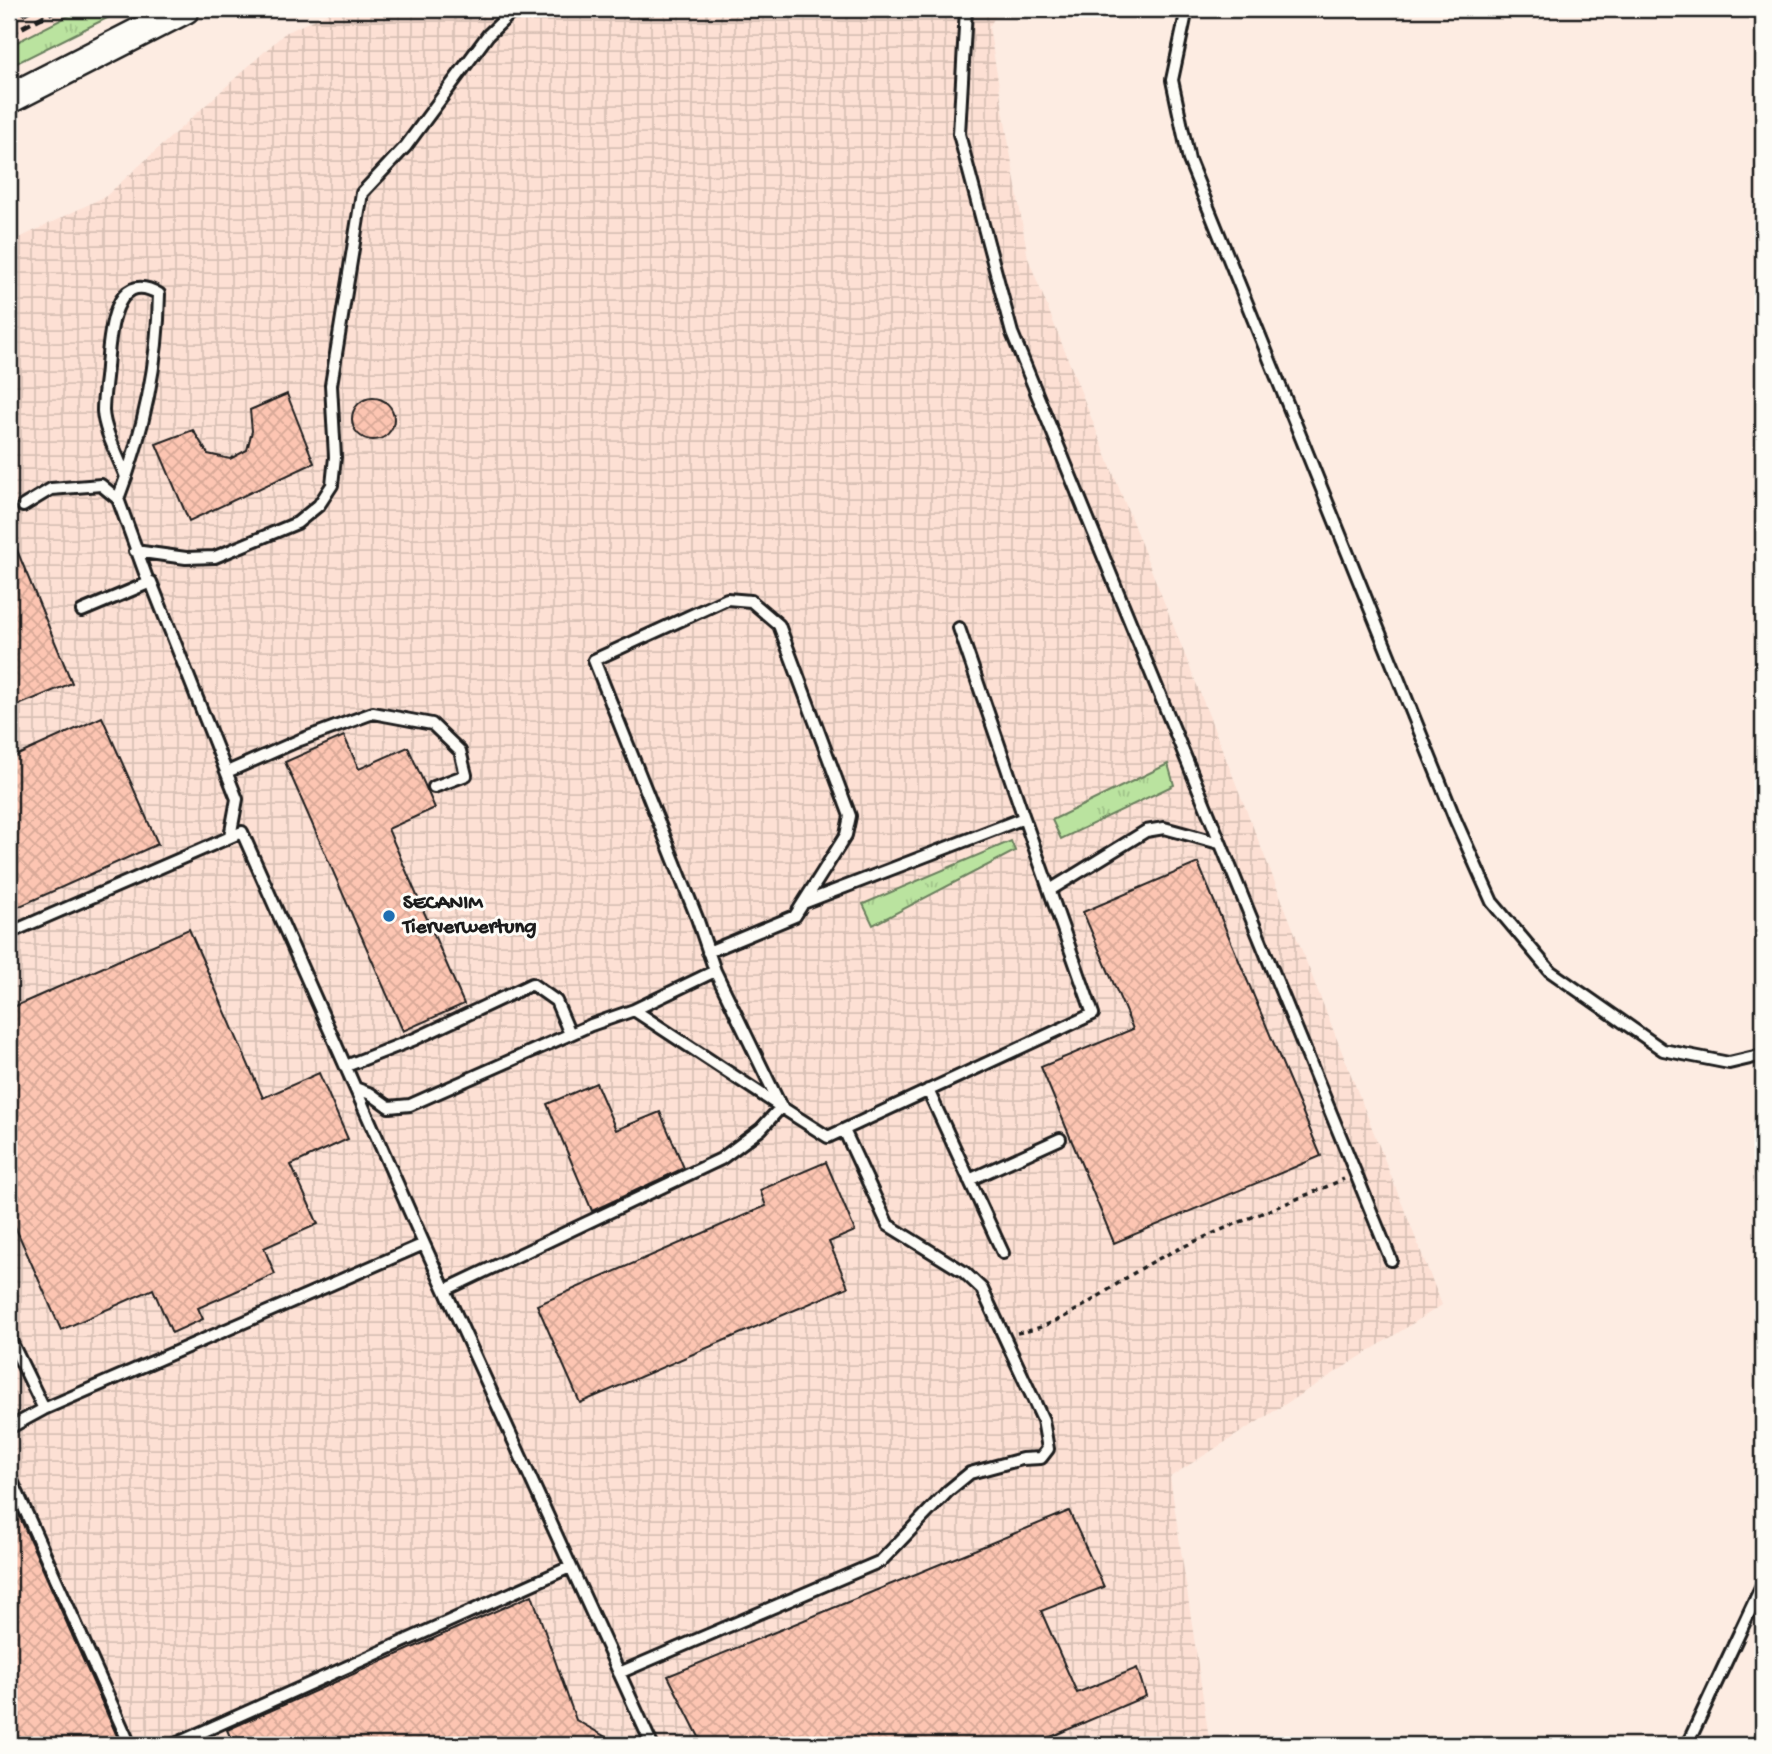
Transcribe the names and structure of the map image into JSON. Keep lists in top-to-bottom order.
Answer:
{
  "places": ["SECANIM Tierverwertung"]
}
